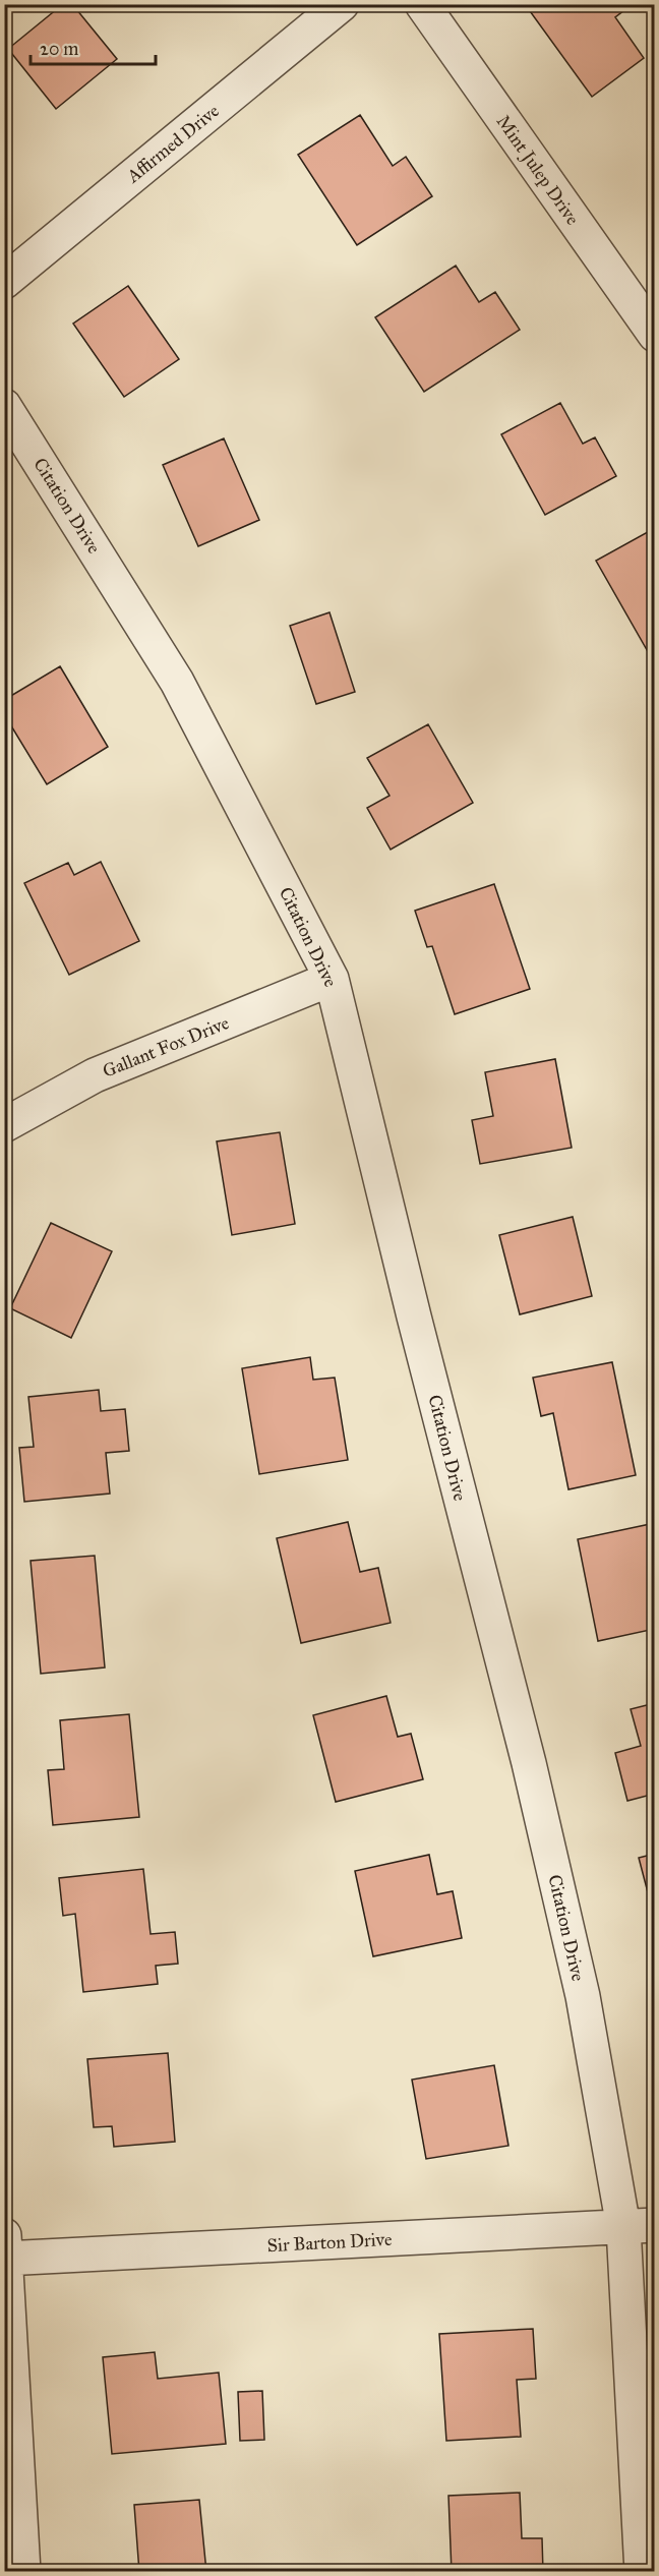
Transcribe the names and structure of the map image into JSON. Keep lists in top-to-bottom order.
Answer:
{
  "streets": {
    "street": [
      "Affirmed Drive",
      "Mint Julep Drive",
      "Citation Drive",
      "Gallant Fox Drive",
      "Sir Barton Drive"
    ]
  },
  "crossings": [
    ["Citation Drive", "Gallant Fox Drive"],
    ["Citation Drive", "Sir Barton Drive"]
  ],
  "scale_bar": "20 m"
}
